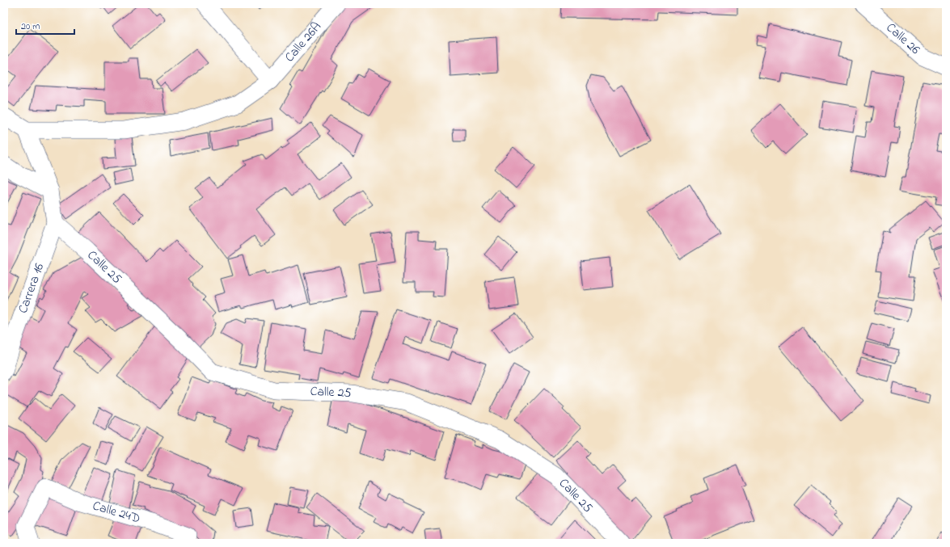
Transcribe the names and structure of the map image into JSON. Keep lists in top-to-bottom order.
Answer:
{
  "streets": {
    "street": [
      "Calle 26",
      "Calle 26A",
      "Calle 25",
      "Carrera 16",
      "Calle 24D"
    ]
  },
  "crossings": [
    ["Calle 25", "Carrera 16"]
  ],
  "scale_bar": "20 m"
}
